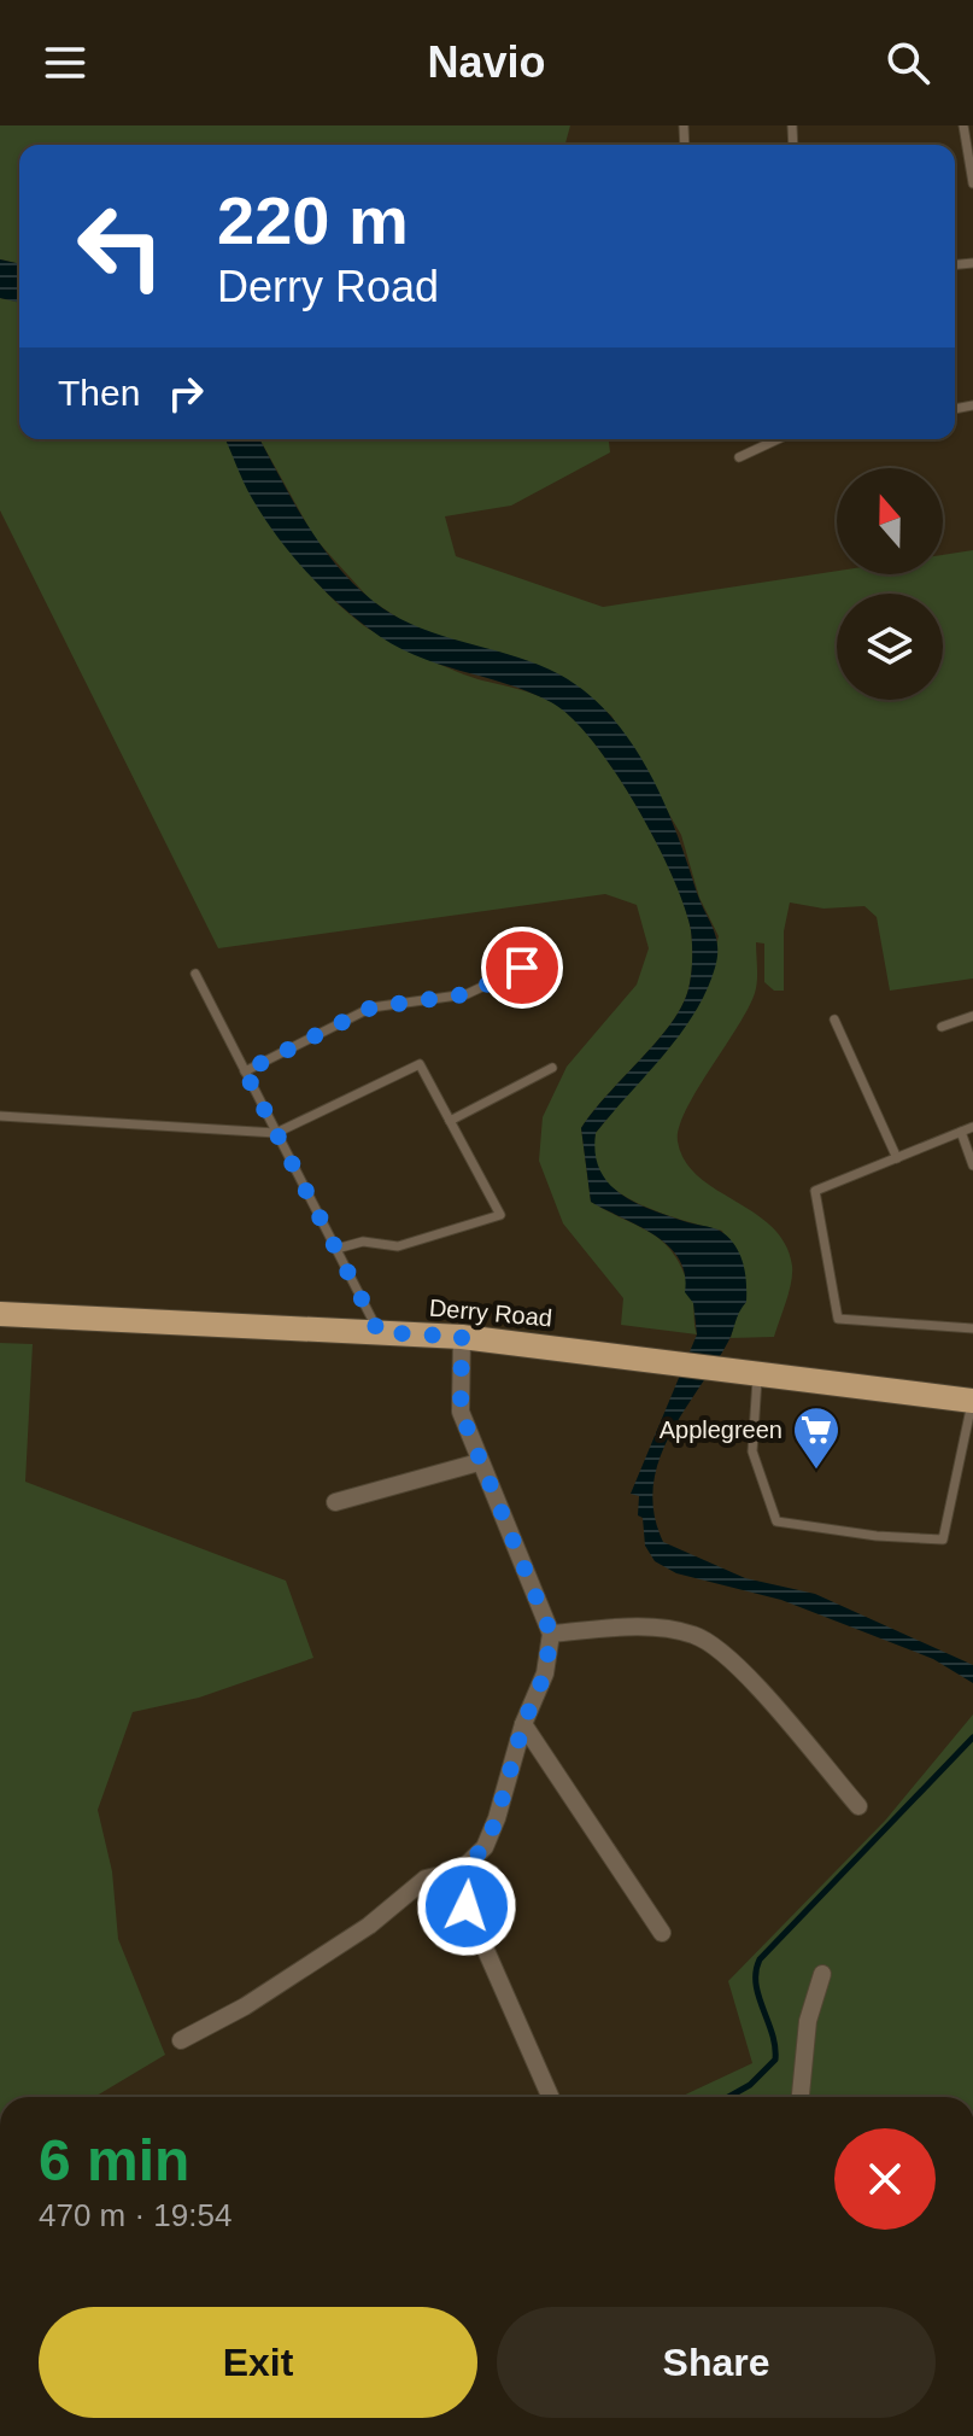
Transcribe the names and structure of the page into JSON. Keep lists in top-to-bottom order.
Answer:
{
  "streets": {
    "main road": ["Derry Road"]
  },
  "places": {
    "supermarket": ["Applegreen"]
  },
  "north": "top",
  "page": {
    "header": "Navio",
    "turn": ["220 m", "Derry Road"],
    "then": "Then",
    "heading": ["6 min", "470 m · 19:54"],
    "buttons": ["Exit", "Share"]
  }
}
